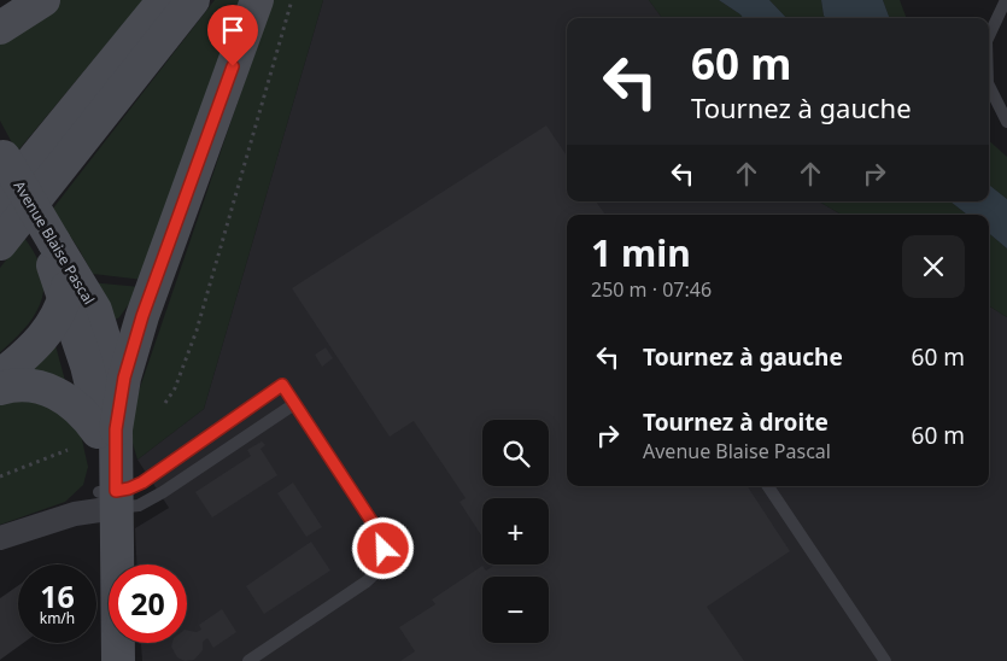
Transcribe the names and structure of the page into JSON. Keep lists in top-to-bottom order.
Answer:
{
  "streets": {
    "street": ["Avenue Blaise Pascal"]
  },
  "page": {
    "turn": ["60 m", "Tournez à gauche"],
    "heading": ["1 min", "250 m · 07:46"],
    "list": [
      {
        "name": "Tournez à gauche",
        "value": "60 m"
      },
      {
        "name": "Tournez à droite",
        "note": "Avenue Blaise Pascal",
        "value": "60 m"
      }
    ],
    "map_buttons": ["+", "−"],
    "speed": "16 km/h",
    "limit": "20"
  }
}
